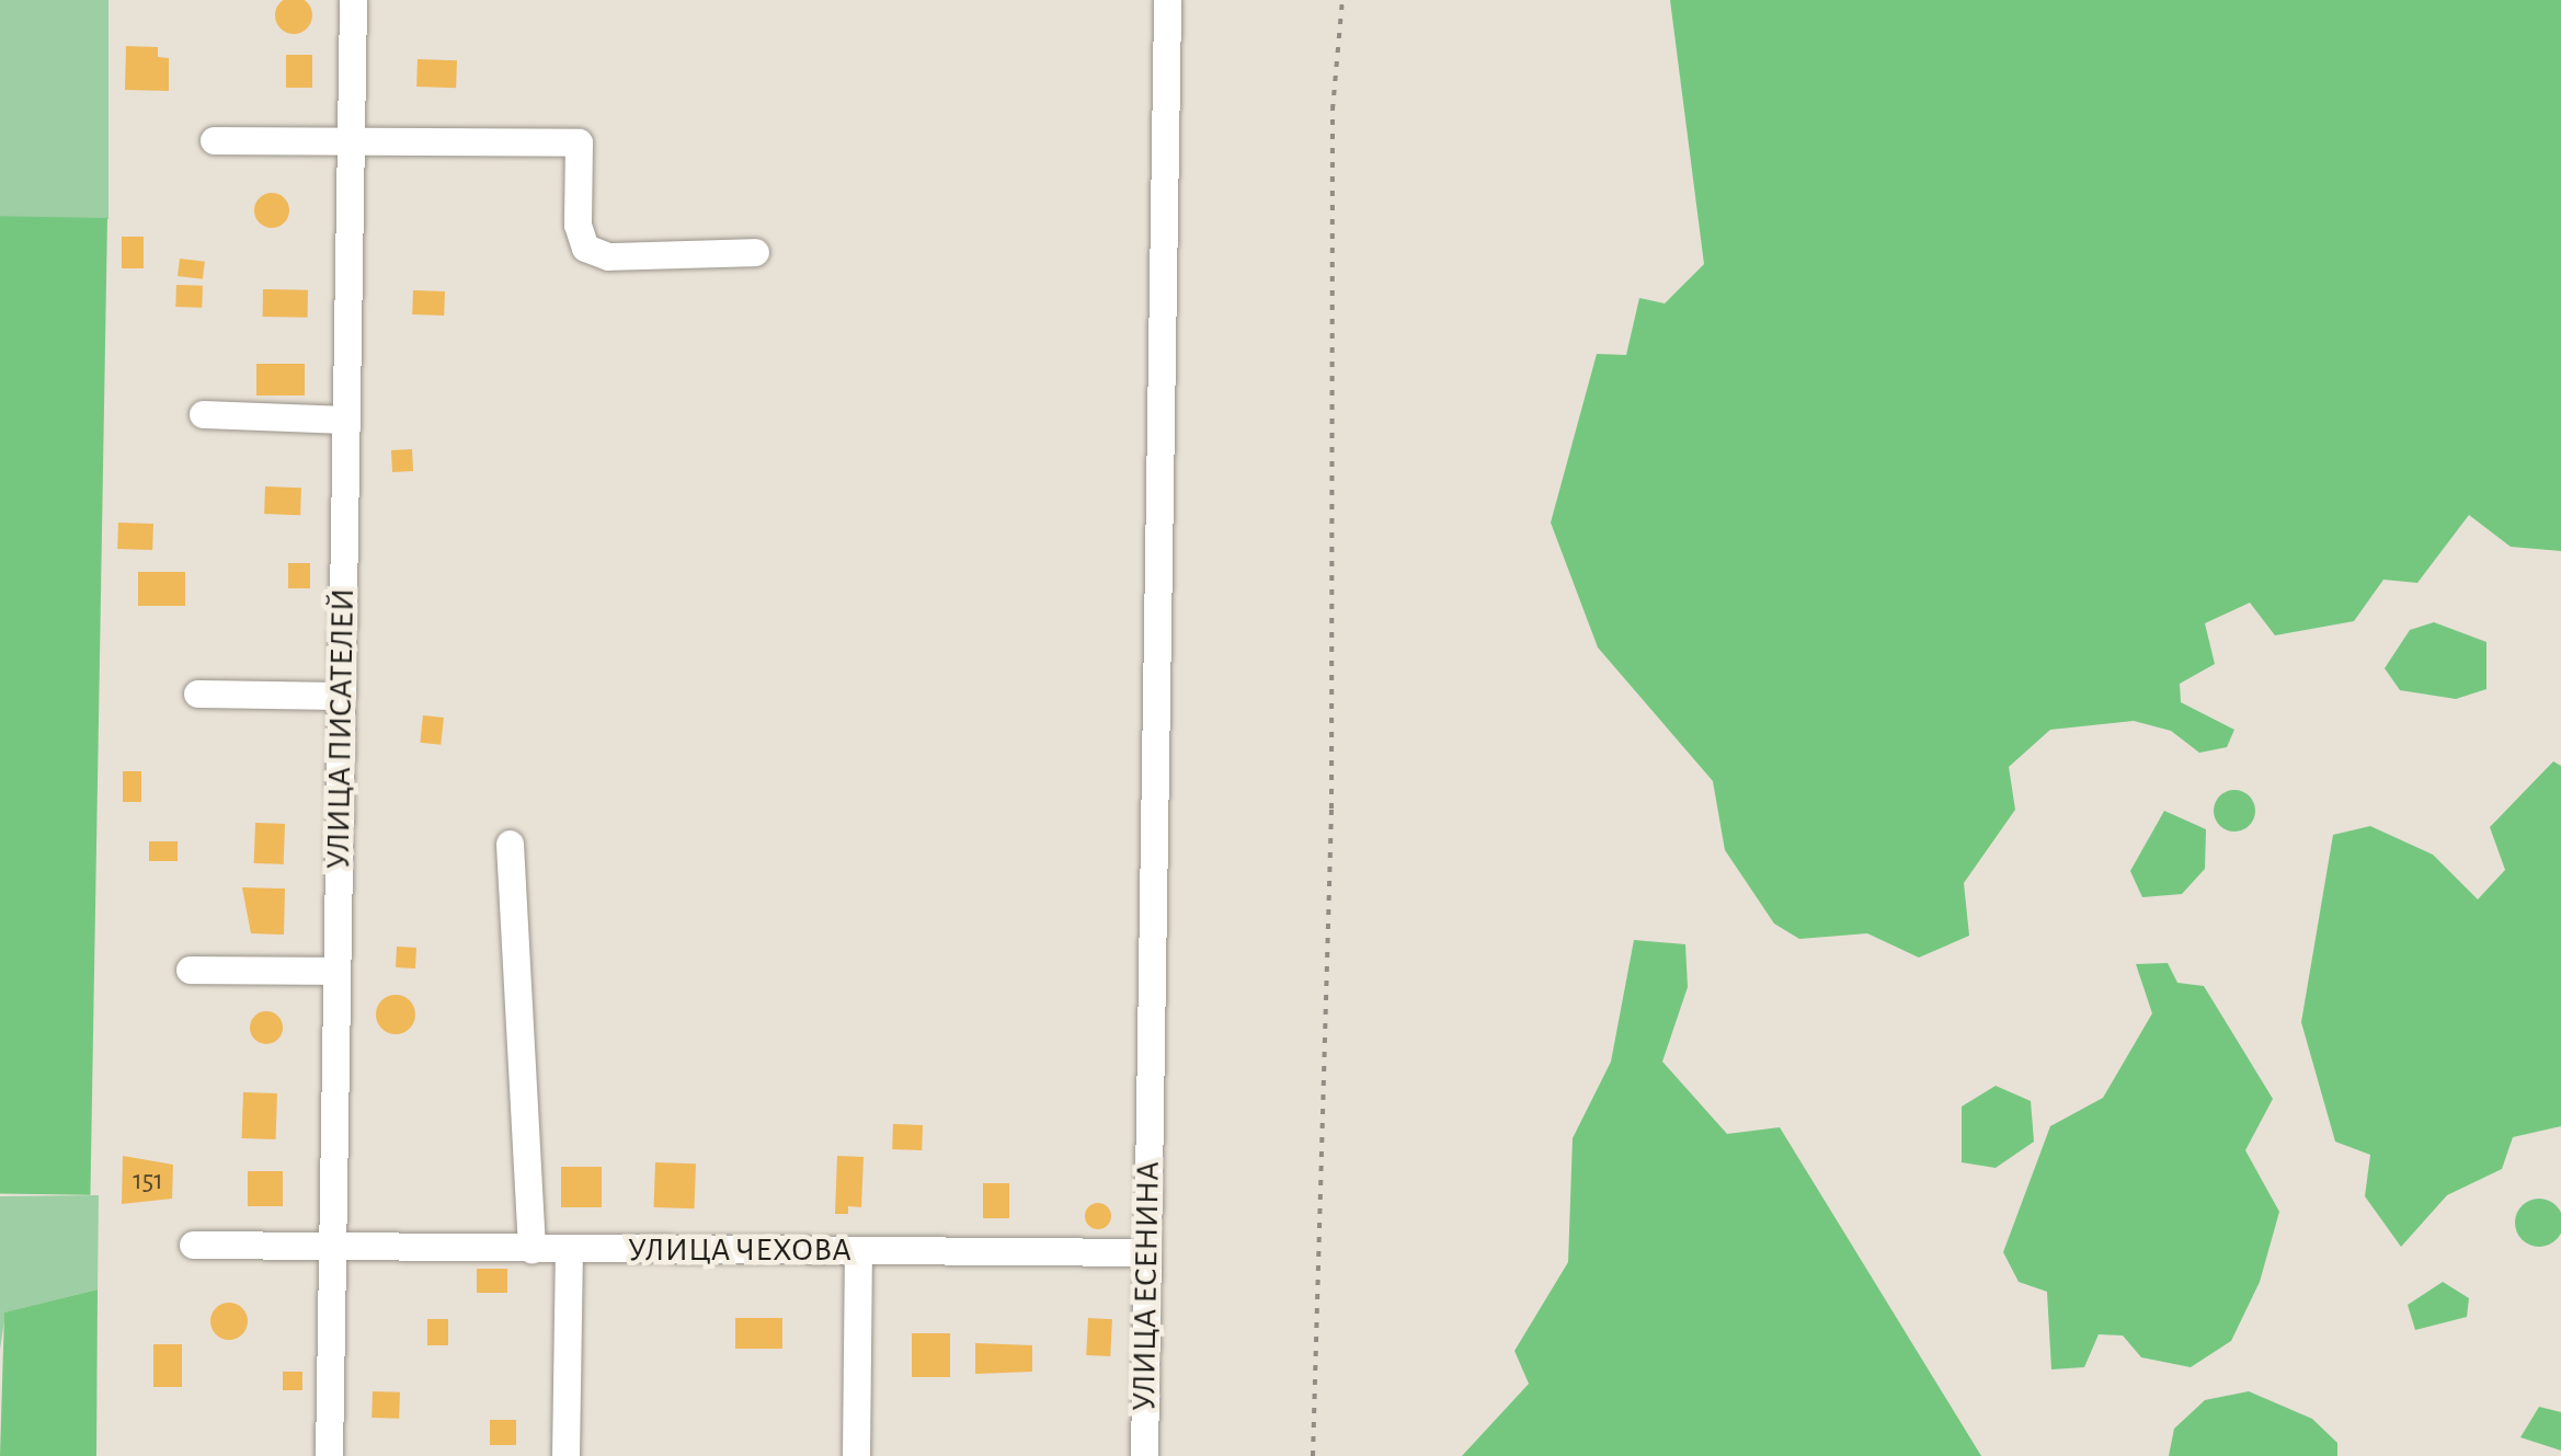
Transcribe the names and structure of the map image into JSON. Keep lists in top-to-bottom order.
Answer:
{
  "streets": {
    "street": ["УЛИЦА ПИСАТЕЛЕЙ", "УЛИЦА ЧЕХОВА", "УЛИЦА ЕСЕНИНА"]
  },
  "crossings": [
    ["УЛИЦА ПИСАТЕЛЕЙ", "УЛИЦА ЧЕХОВА"],
    ["УЛИЦА ЧЕХОВА", "УЛИЦА ЕСЕНИНА"]
  ],
  "house_numbers": ["151"]
}
